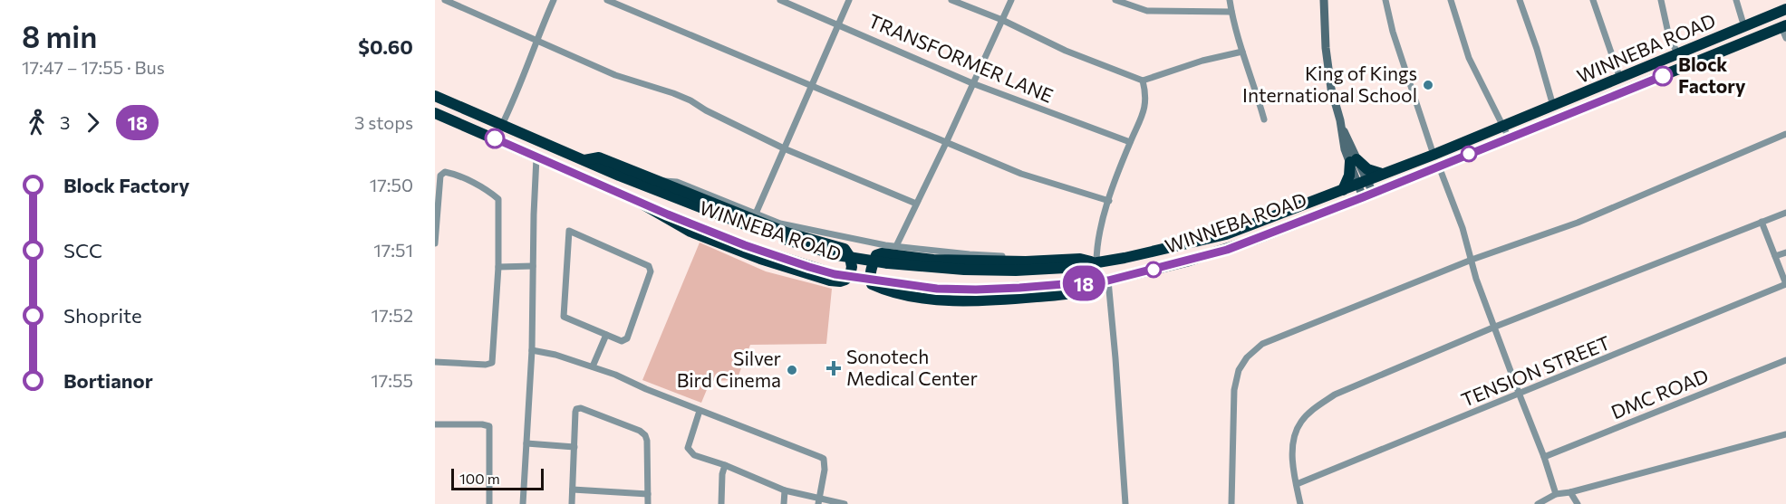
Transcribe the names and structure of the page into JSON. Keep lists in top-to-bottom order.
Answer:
{
  "streets": {
    "highway": ["WINNEBA ROAD"],
    "street": ["TRANSFORMER LANE", "TENSION STREET", "DMC ROAD"]
  },
  "places": {
    "other": ["Block Factory", "King of Kings International School", "Silver Bird Cinema"],
    "health": ["Sonotech Medical Center"]
  },
  "lines": ["bus line 18"],
  "scale_bar": "100 m",
  "page": {
    "heading": ["8 min", "17:47 – 17:55 · Bus", "$0.60"],
    "on_map": "18",
    "legs": ["3", "18", "3 stops"],
    "list": [
      {
        "name": "Block Factory",
        "value": "17:50"
      },
      {
        "name": "SCC",
        "value": "17:51"
      },
      {
        "name": "Shoprite",
        "value": "17:52"
      },
      {
        "name": "Bortianor",
        "value": "17:55"
      }
    ],
    "scale": "100 m"
  }
}
